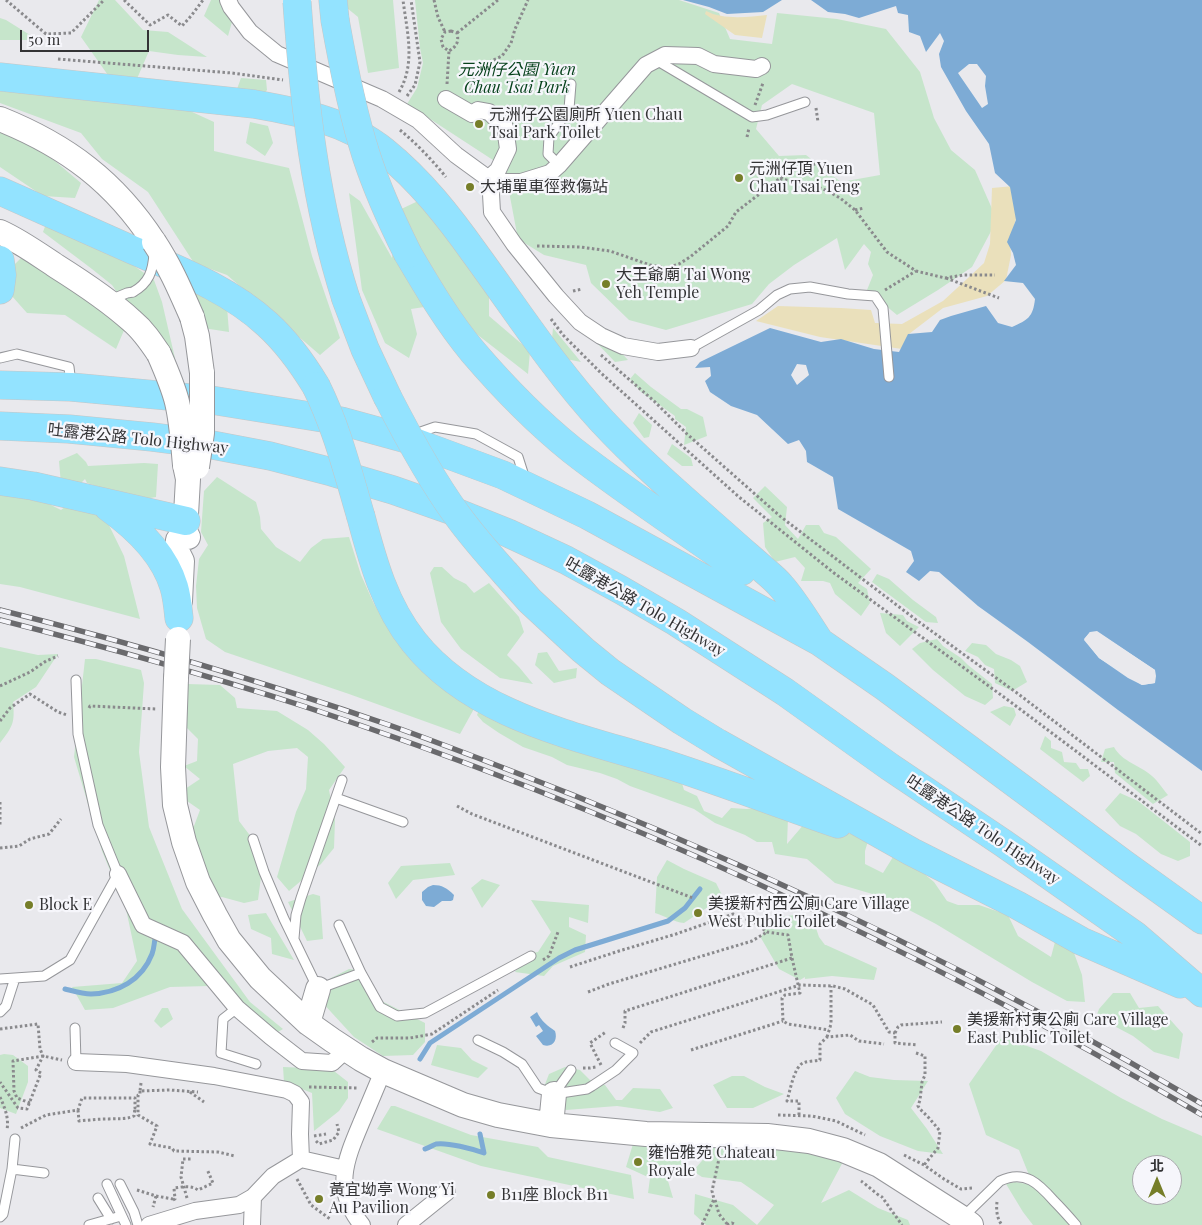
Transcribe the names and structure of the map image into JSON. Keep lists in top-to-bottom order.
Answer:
{
  "streets": {
    "highway": ["吐露港公路 Tolo Highway"]
  },
  "parks": ["元洲仔公園 Yuen Chau Tsai Park"],
  "places": [
    "元洲仔公園廁所 Yuen Chau Tsai Park Toilet",
    "元洲仔頂 Yuen Chau Tsai Teng",
    "大埔單車徑救傷站",
    "大王爺廟 Tai Wong Yeh Temple",
    "Block E",
    "美援新村西公廁 Care Village West Public Toilet",
    "美援新村東公廁 Care Village East Public Toilet",
    "雍怡雅苑 Chateau Royale",
    "B11座 Block B11",
    "黃宜坳亭 Wong Yi Au Pavilion"
  ],
  "scale_bar": "50 m",
  "north": "top"
}
